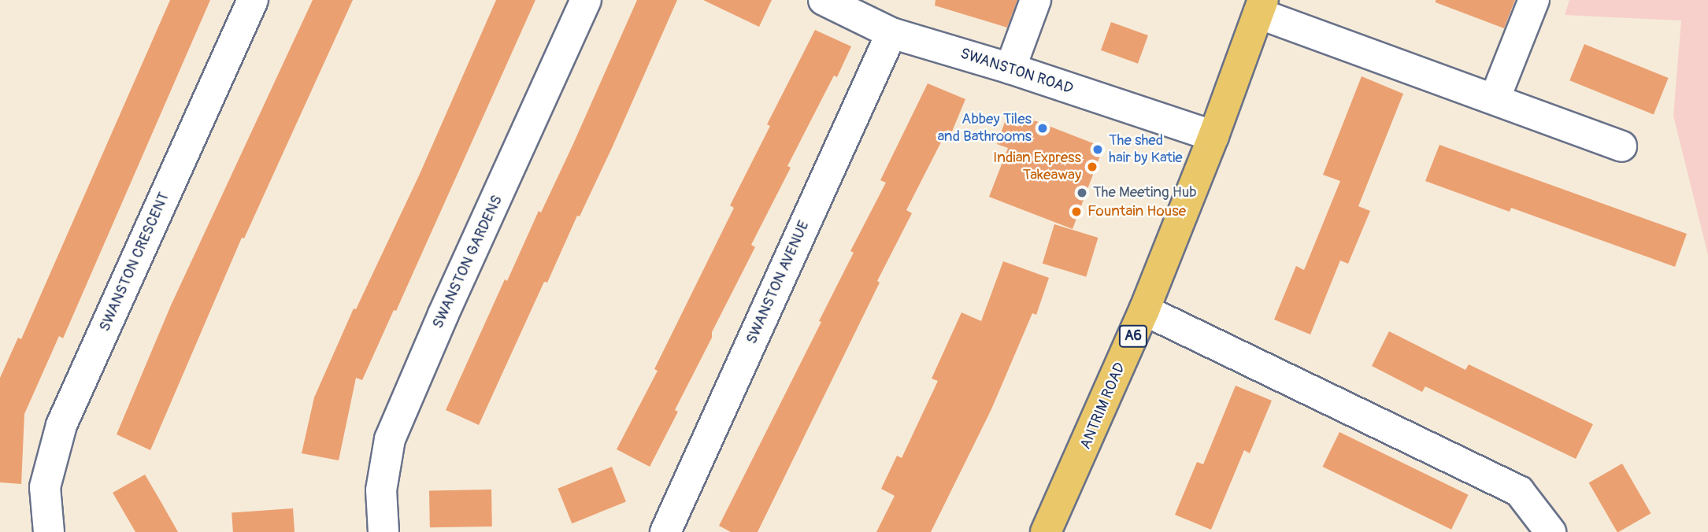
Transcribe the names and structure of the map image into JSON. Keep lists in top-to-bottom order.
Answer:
{
  "streets": {
    "main road": ["A6", "ANTRIM ROAD"],
    "street": [
      "SWANSTON ROAD",
      "SWANSTON CRESCENT",
      "SWANSTON GARDENS",
      "SWANSTON AVENUE"
    ]
  },
  "crossings": [
    ["SWANSTON ROAD", "SWANSTON AVENUE"],
    ["SWANSTON ROAD", "ANTRIM ROAD"]
  ],
  "places": [
    "Abbey Tiles and Bathrooms",
    "The shed hair by Katie",
    "Indian Express Takeaway",
    "The Meeting Hub",
    "Fountain House"
  ]
}
